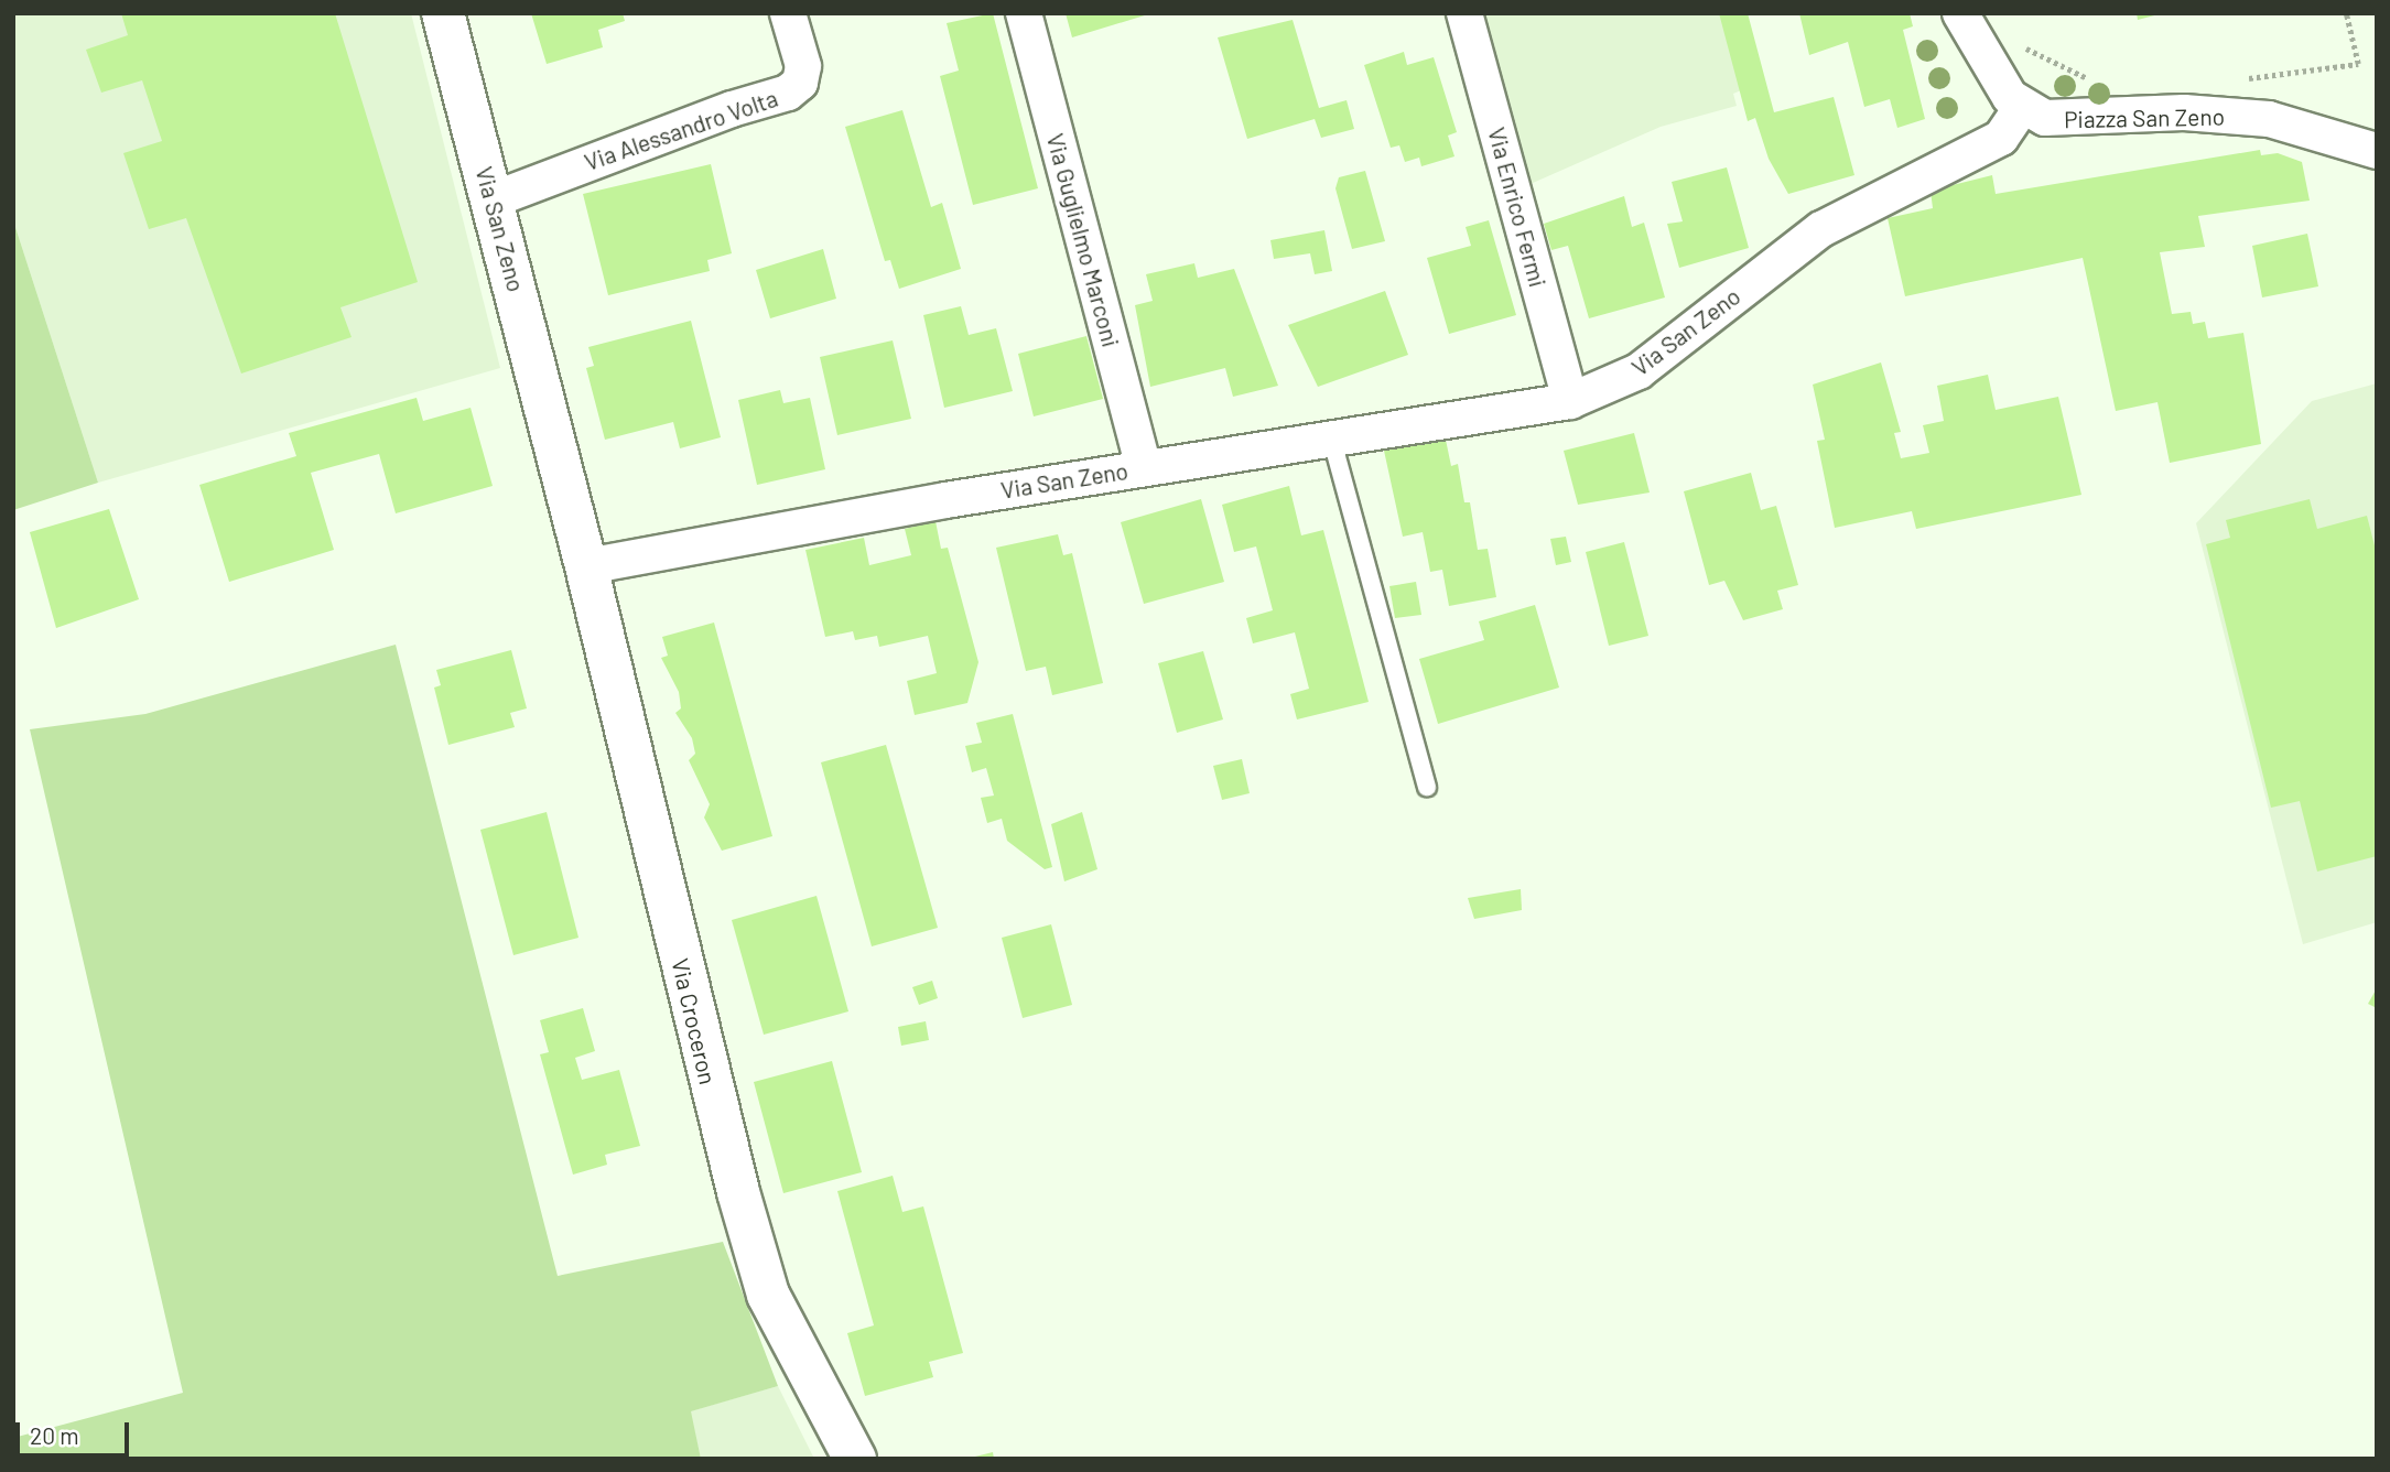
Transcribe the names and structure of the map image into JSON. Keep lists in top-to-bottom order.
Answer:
{
  "streets": {
    "street": [
      "Piazza San Zeno",
      "Via Alessandro Volta",
      "Via Enrico Fermi",
      "Via San Zeno",
      "Via Guglielmo Marconi",
      "Via Croceron"
    ]
  },
  "crossings": [
    ["Piazza San Zeno", "Via San Zeno"],
    ["Via Alessandro Volta", "Via San Zeno"],
    ["Via Enrico Fermi", "Via San Zeno"],
    ["Via San Zeno", "Via Guglielmo Marconi"],
    ["Via San Zeno", "Via Croceron"]
  ],
  "scale_bar": "20 m"
}
